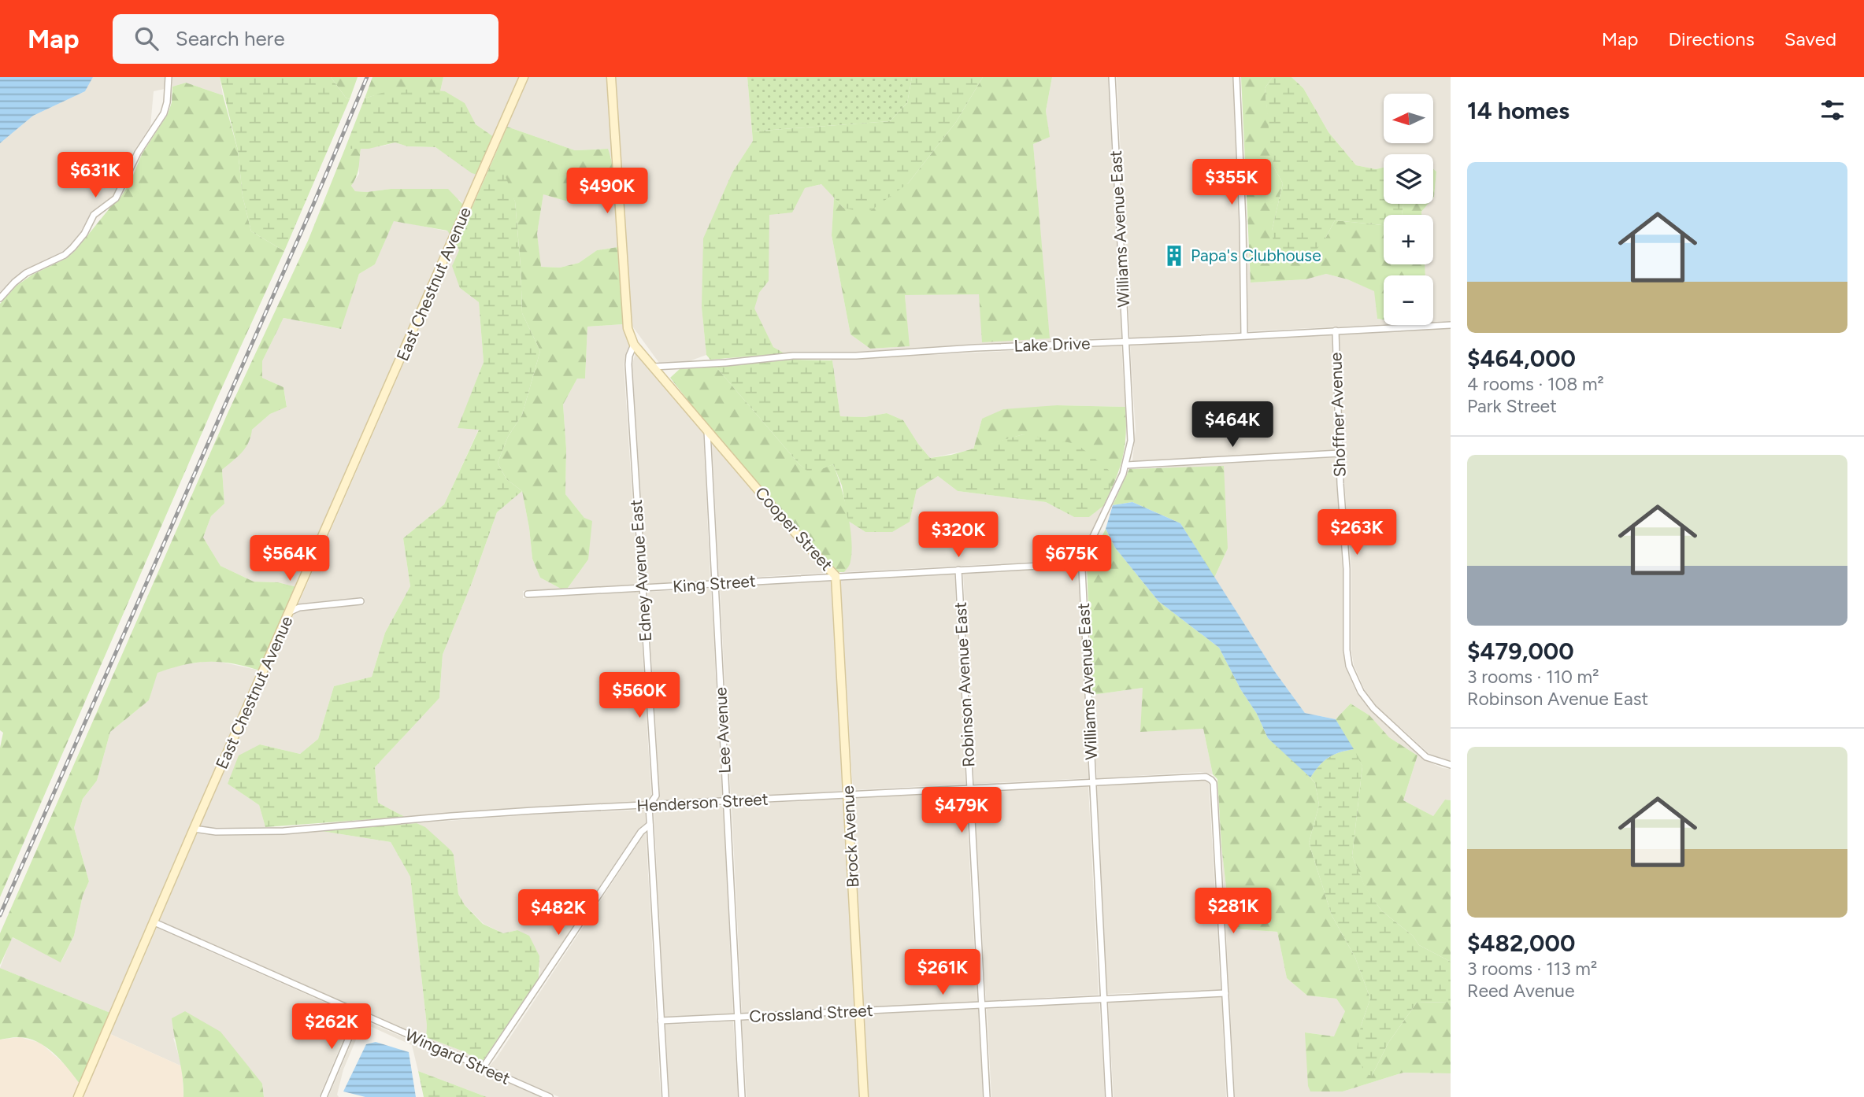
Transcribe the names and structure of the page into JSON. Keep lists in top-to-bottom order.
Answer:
{
  "streets": {
    "street": [
      "Williams Avenue East",
      "East Chestnut Avenue",
      "Lake Drive",
      "Shoffner Avenue",
      "Cooper Street",
      "Edney Avenue East",
      "King Street",
      "Robinson Avenue East",
      "Lee Avenue",
      "Henderson Street",
      "Brock Avenue",
      "Crossland Street",
      "Wingard Street"
    ]
  },
  "crossings": [
    ["Williams Avenue East", "Lake Drive"],
    ["Williams Avenue East", "Cooper Street"],
    ["Williams Avenue East", "Henderson Street"],
    ["Williams Avenue East", "Crossland Street"],
    ["East Chestnut Avenue", "Henderson Street"],
    ["East Chestnut Avenue", "Wingard Street"],
    ["Lake Drive", "Shoffner Avenue"],
    ["Lake Drive", "Cooper Street"],
    ["Cooper Street", "Edney Avenue East"],
    ["Cooper Street", "King Street"],
    ["Cooper Street", "Robinson Avenue East"],
    ["Cooper Street", "Lee Avenue"],
    ["Cooper Street", "Brock Avenue"],
    ["Edney Avenue East", "King Street"],
    ["Edney Avenue East", "Henderson Street"],
    ["Edney Avenue East", "Crossland Street"],
    ["King Street", "Lee Avenue"],
    ["King Street", "Brock Avenue"],
    ["Robinson Avenue East", "Henderson Street"],
    ["Robinson Avenue East", "Crossland Street"],
    ["Lee Avenue", "Henderson Street"],
    ["Lee Avenue", "Crossland Street"],
    ["Henderson Street", "Brock Avenue"],
    ["Henderson Street", "Crossland Street"],
    ["Brock Avenue", "Crossland Street"]
  ],
  "places": {
    "building": ["Papa's Clubhouse"]
  },
  "north": "left",
  "page": {
    "header": "Map",
    "search": "Search here",
    "nav": ["Map", "Directions", "Saved"],
    "heading": "14 homes",
    "map_buttons": ["+", "−"],
    "list": [
      {
        "name": "$464,000",
        "note": "4 rooms · 108 m² · Park Street"
      },
      {
        "name": "$479,000",
        "note": "3 rooms · 110 m² · Robinson Avenue East"
      },
      {
        "name": "$482,000",
        "note": "3 rooms · 113 m² · Reed Avenue"
      }
    ],
    "price": [
      "$631K",
      "$355K",
      "$490K",
      "$464K",
      "$263K",
      "$320K",
      "$564K",
      "$675K",
      "$560K",
      "$479K",
      "$281K",
      "$482K",
      "$261K",
      "$262K"
    ]
  }
}
